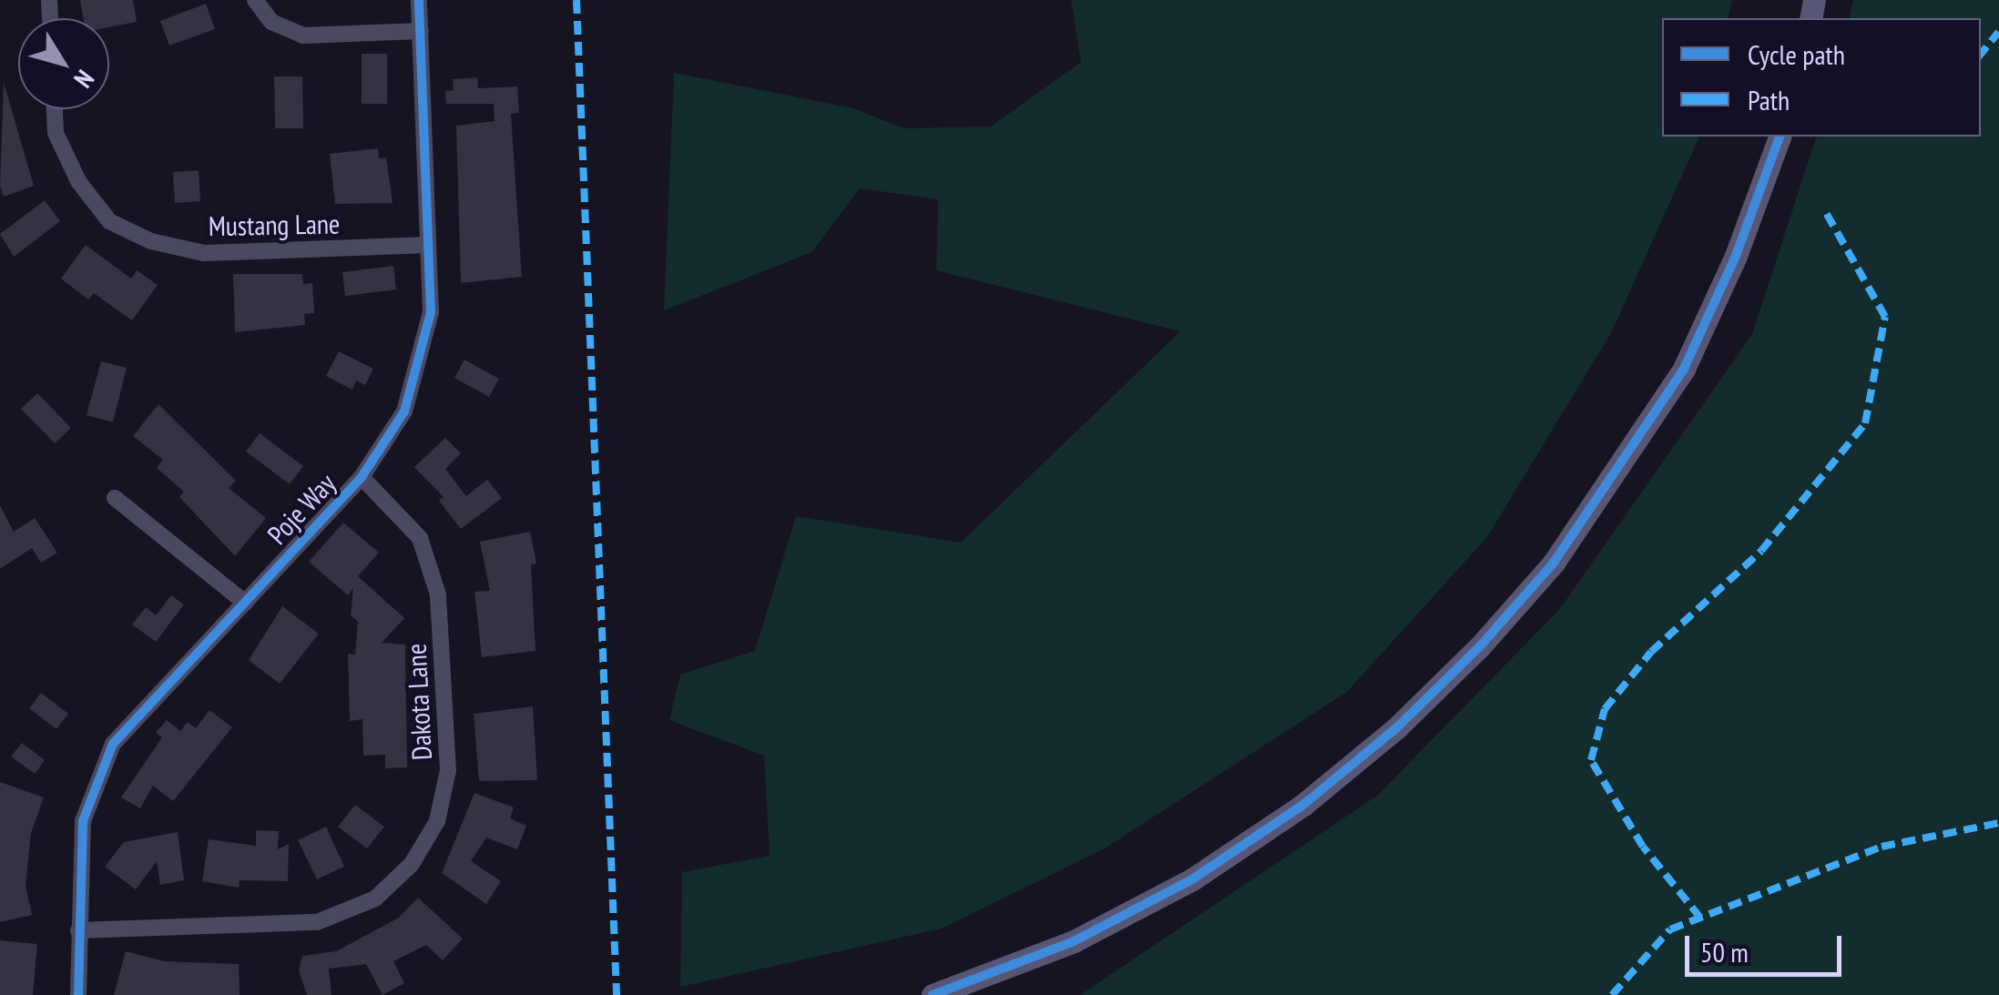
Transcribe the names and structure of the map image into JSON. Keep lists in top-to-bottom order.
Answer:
{
  "streets": {
    "street": ["Mustang Lane", "Poje Way", "Dakota Lane"]
  },
  "crossings": [
    ["Mustang Lane", "Poje Way"],
    ["Poje Way", "Dakota Lane"]
  ],
  "legend": ["Cycle path", "Path"],
  "scale_bar": "50 m",
  "north": "bottom right"
}
